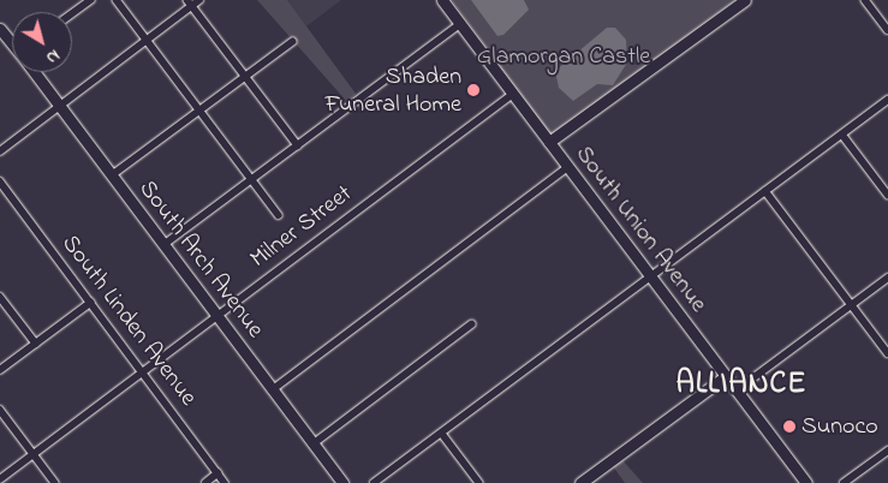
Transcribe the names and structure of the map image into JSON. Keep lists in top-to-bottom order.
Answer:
{
  "streets": {
    "street": [
      "Milner Street",
      "South Union Avenue",
      "South Arch Avenue",
      "South Linden Avenue"
    ]
  },
  "crossings": [
    ["Milner Street", "South Union Avenue"],
    ["Milner Street", "South Arch Avenue"],
    ["Milner Street", "South Linden Avenue"]
  ],
  "districts": ["ALLIANCE"],
  "parks": ["Glamorgan Castle"],
  "places": ["Shaden Funeral Home", "Sunoco"],
  "north": "bottom right"
}
